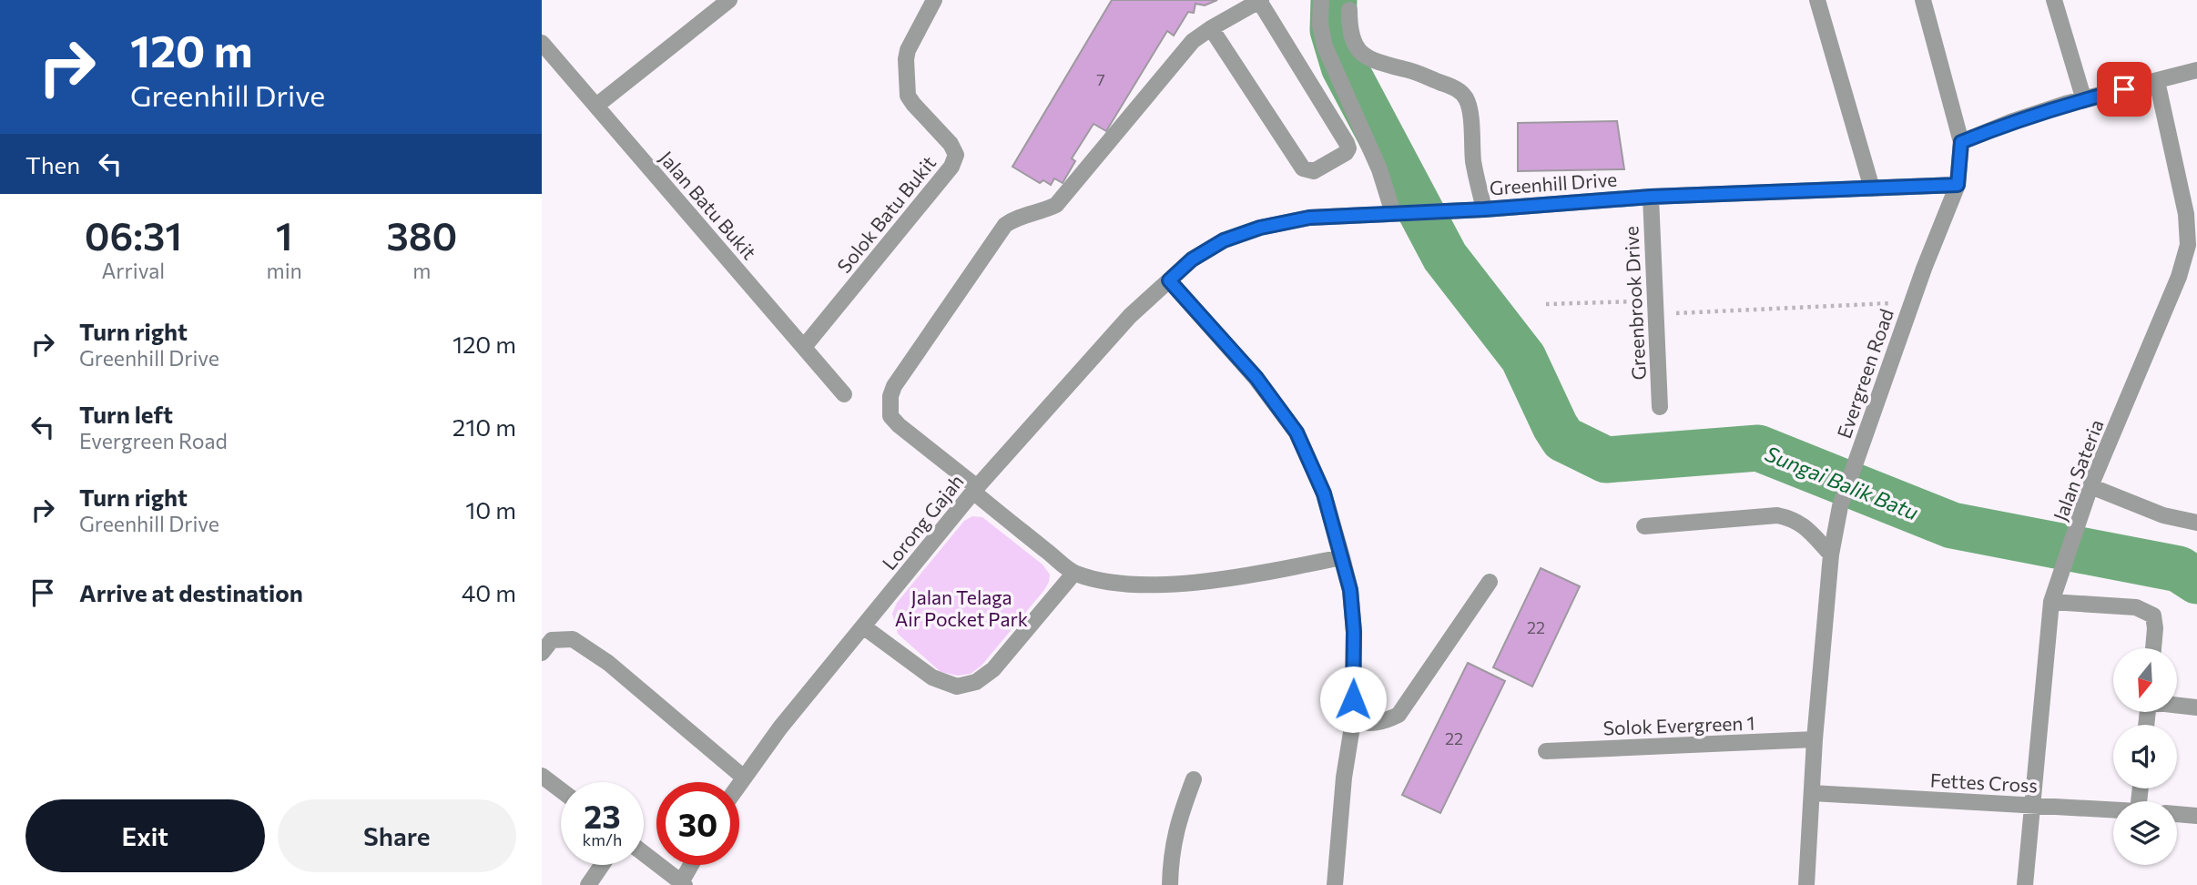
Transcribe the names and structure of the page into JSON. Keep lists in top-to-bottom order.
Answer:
{
  "streets": {
    "street": [
      "Greenhill Drive",
      "Jalan Batu Bukit",
      "Solok Batu Bukit",
      "Greenbrook Drive",
      "Evergreen Road",
      "Jalan Sateria",
      "Lorong Gajah",
      "Solok Evergreen 1",
      "Fettes Cross"
    ]
  },
  "crossings": [
    ["Greenhill Drive", "Greenbrook Drive"],
    ["Greenhill Drive", "Evergreen Road"],
    ["Greenhill Drive", "Lorong Gajah"],
    ["Jalan Batu Bukit", "Solok Batu Bukit"],
    ["Evergreen Road", "Solok Evergreen 1"],
    ["Evergreen Road", "Fettes Cross"],
    ["Jalan Sateria", "Fettes Cross"]
  ],
  "water": ["Sungai Balik Batu"],
  "parks": ["Jalan Telaga Air Pocket Park"],
  "house_numbers": ["7", "22", "22"],
  "north": "bottom",
  "page": {
    "turn": ["120 m", "Greenhill Drive"],
    "then": "Then",
    "eta": [
      "06:31",
      "Arrival",
      "1",
      "min",
      "380",
      "m"
    ],
    "list": [
      {
        "name": "Turn right",
        "note": "Greenhill Drive",
        "value": "120 m"
      },
      {
        "name": "Turn left",
        "note": "Evergreen Road",
        "value": "210 m"
      },
      {
        "name": "Turn right",
        "note": "Greenhill Drive",
        "value": "10 m"
      },
      {
        "name": "Arrive at destination",
        "value": "40 m"
      }
    ],
    "speed": "23 km/h",
    "limit": "30",
    "buttons": ["Exit", "Share"]
  }
}
